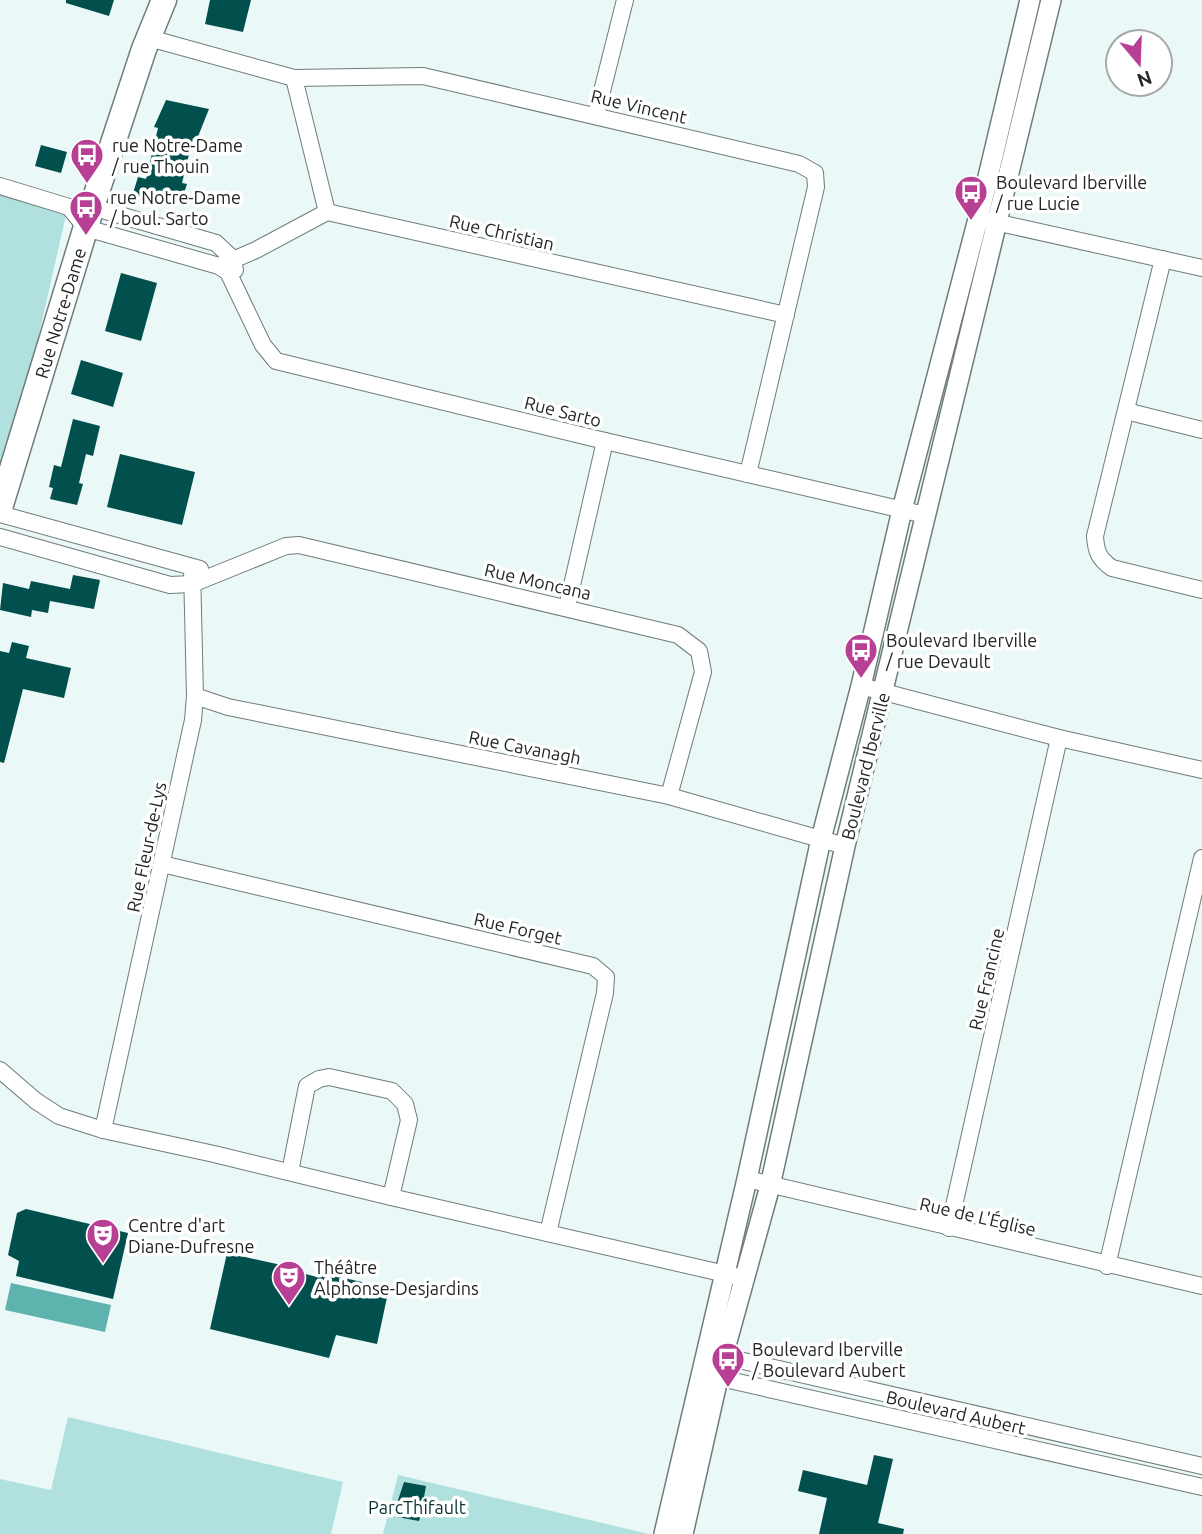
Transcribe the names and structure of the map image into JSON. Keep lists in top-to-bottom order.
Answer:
{
  "streets": {
    "main road": ["Rue Notre-Dame"],
    "street": [
      "Rue Vincent",
      "Rue Christian",
      "Rue Sarto",
      "Rue Moncana",
      "Rue Cavanagh",
      "Boulevard Iberville",
      "Rue Fleur-de-Lys",
      "Rue Forget",
      "Rue Francine",
      "Rue de L'Église",
      "Boulevard Aubert"
    ]
  },
  "crossings": [
    ["Rue Vincent", "Rue Christian"],
    ["Rue Vincent", "Rue Notre-Dame"],
    ["Rue Vincent", "Rue Sarto"],
    ["Rue Sarto", "Boulevard Iberville"],
    ["Rue Moncana", "Rue Cavanagh"],
    ["Rue Moncana", "Rue Fleur-de-Lys"],
    ["Rue Cavanagh", "Boulevard Iberville"],
    ["Rue Cavanagh", "Rue Fleur-de-Lys"],
    ["Boulevard Iberville", "Rue de L'Église"],
    ["Boulevard Iberville", "Boulevard Aubert"],
    ["Rue Fleur-de-Lys", "Rue Forget"],
    ["Rue Francine", "Rue de L'Église"]
  ],
  "parks": ["ParcThifault"],
  "places": {
    "bus stop": [
      "rue Notre-Dame / rue Thouin",
      "Boulevard Iberville / rue Lucie",
      "rue Notre-Dame / boul. Sarto",
      "Boulevard Iberville / rue Devault",
      "Boulevard Iberville / Boulevard Aubert"
    ],
    "theatre": ["Centre d'art Diane-Dufresne", "Théâtre Alphonse-Desjardins"]
  },
  "north": "bottom"
}
